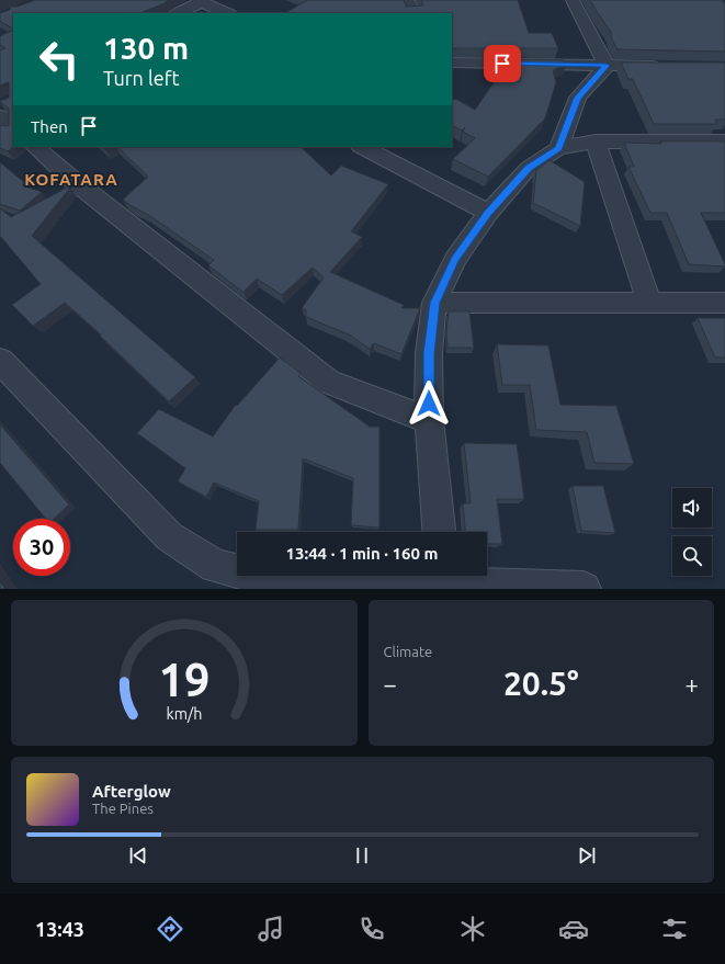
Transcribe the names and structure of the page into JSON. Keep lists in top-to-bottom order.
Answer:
{
  "districts": ["KOFATARA"],
  "page": {
    "turn": ["130 m", "Turn left"],
    "then": "Then",
    "limit": "30",
    "trip": "13:44 · 1 min · 160 m",
    "tile": "Climate",
    "heat": ["−", "20.5°", "+"],
    "song": ["Afterglow", "The Pines"],
    "tabs": "13:43",
    "gauge": ["19", "km/h"]
  }
}
